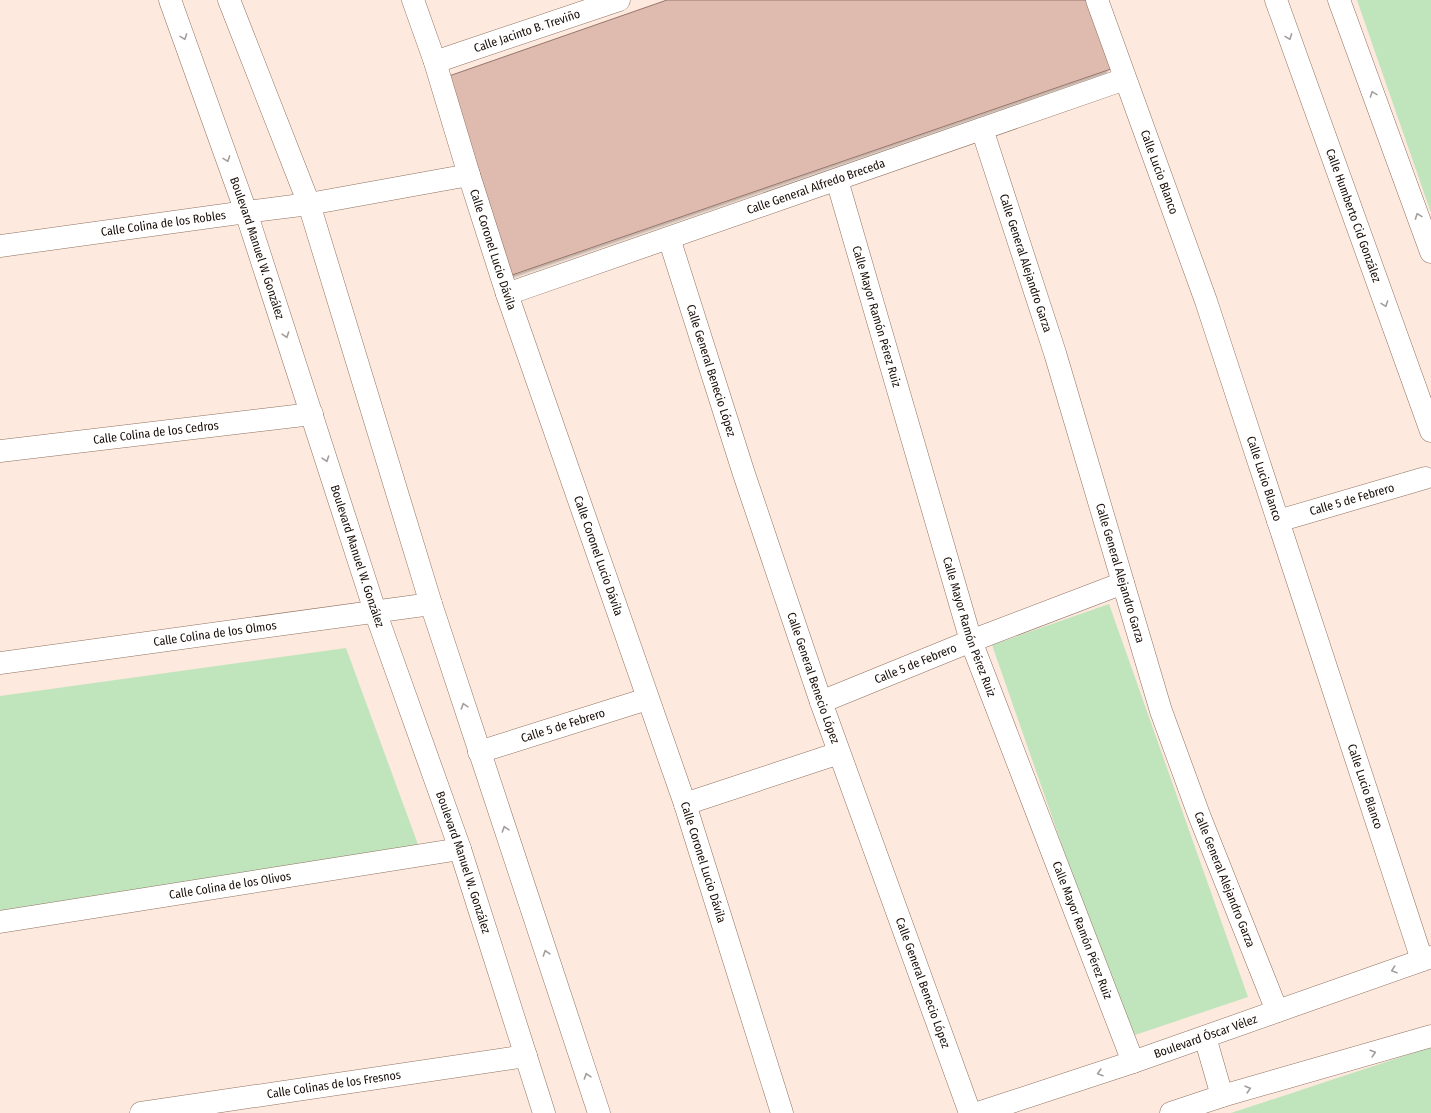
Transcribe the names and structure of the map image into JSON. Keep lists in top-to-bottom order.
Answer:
{
  "streets": {
    "street": [
      "Calle Jacinto B. Treviño",
      "Calle Lucio Blanco",
      "Calle General Alfredo Breceda",
      "Calle Humberto Cid González",
      "Calle Colina de los Robles",
      "Boulevard Manuel W. González",
      "Calle Coronel Lucio Dávila",
      "Calle General Alejandro Garza",
      "Calle Mayor Ramón Pérez Ruiz",
      "Calle General Benecio López",
      "Calle Colina de los Cedros",
      "Calle 5 de Febrero",
      "Calle Colina de los Olmos",
      "Calle Colina de los Olivos",
      "Boulevard Óscar Vélez",
      "Calle Colinas de los Fresnos"
    ]
  },
  "crossings": [
    ["Calle Jacinto B. Treviño", "Calle Coronel Lucio Dávila"],
    ["Calle Lucio Blanco", "Calle General Alfredo Breceda"],
    ["Calle Lucio Blanco", "Calle 5 de Febrero"],
    ["Calle Lucio Blanco", "Boulevard Óscar Vélez"],
    ["Calle General Alfredo Breceda", "Calle Coronel Lucio Dávila"],
    ["Calle General Alfredo Breceda", "Calle General Alejandro Garza"],
    ["Calle General Alfredo Breceda", "Calle Mayor Ramón Pérez Ruiz"],
    ["Calle General Alfredo Breceda", "Calle General Benecio López"],
    ["Calle Colina de los Robles", "Boulevard Manuel W. González"],
    ["Calle Colina de los Robles", "Calle Coronel Lucio Dávila"],
    ["Boulevard Manuel W. González", "Calle Colina de los Cedros"],
    ["Boulevard Manuel W. González", "Calle Colina de los Olmos"],
    ["Boulevard Manuel W. González", "Calle Colina de los Olivos"],
    ["Boulevard Manuel W. González", "Calle Colinas de los Fresnos"],
    ["Calle Coronel Lucio Dávila", "Calle 5 de Febrero"],
    ["Calle General Alejandro Garza", "Calle 5 de Febrero"],
    ["Calle General Alejandro Garza", "Boulevard Óscar Vélez"],
    ["Calle Mayor Ramón Pérez Ruiz", "Calle 5 de Febrero"],
    ["Calle Mayor Ramón Pérez Ruiz", "Boulevard Óscar Vélez"],
    ["Calle General Benecio López", "Calle 5 de Febrero"]
  ]
}
